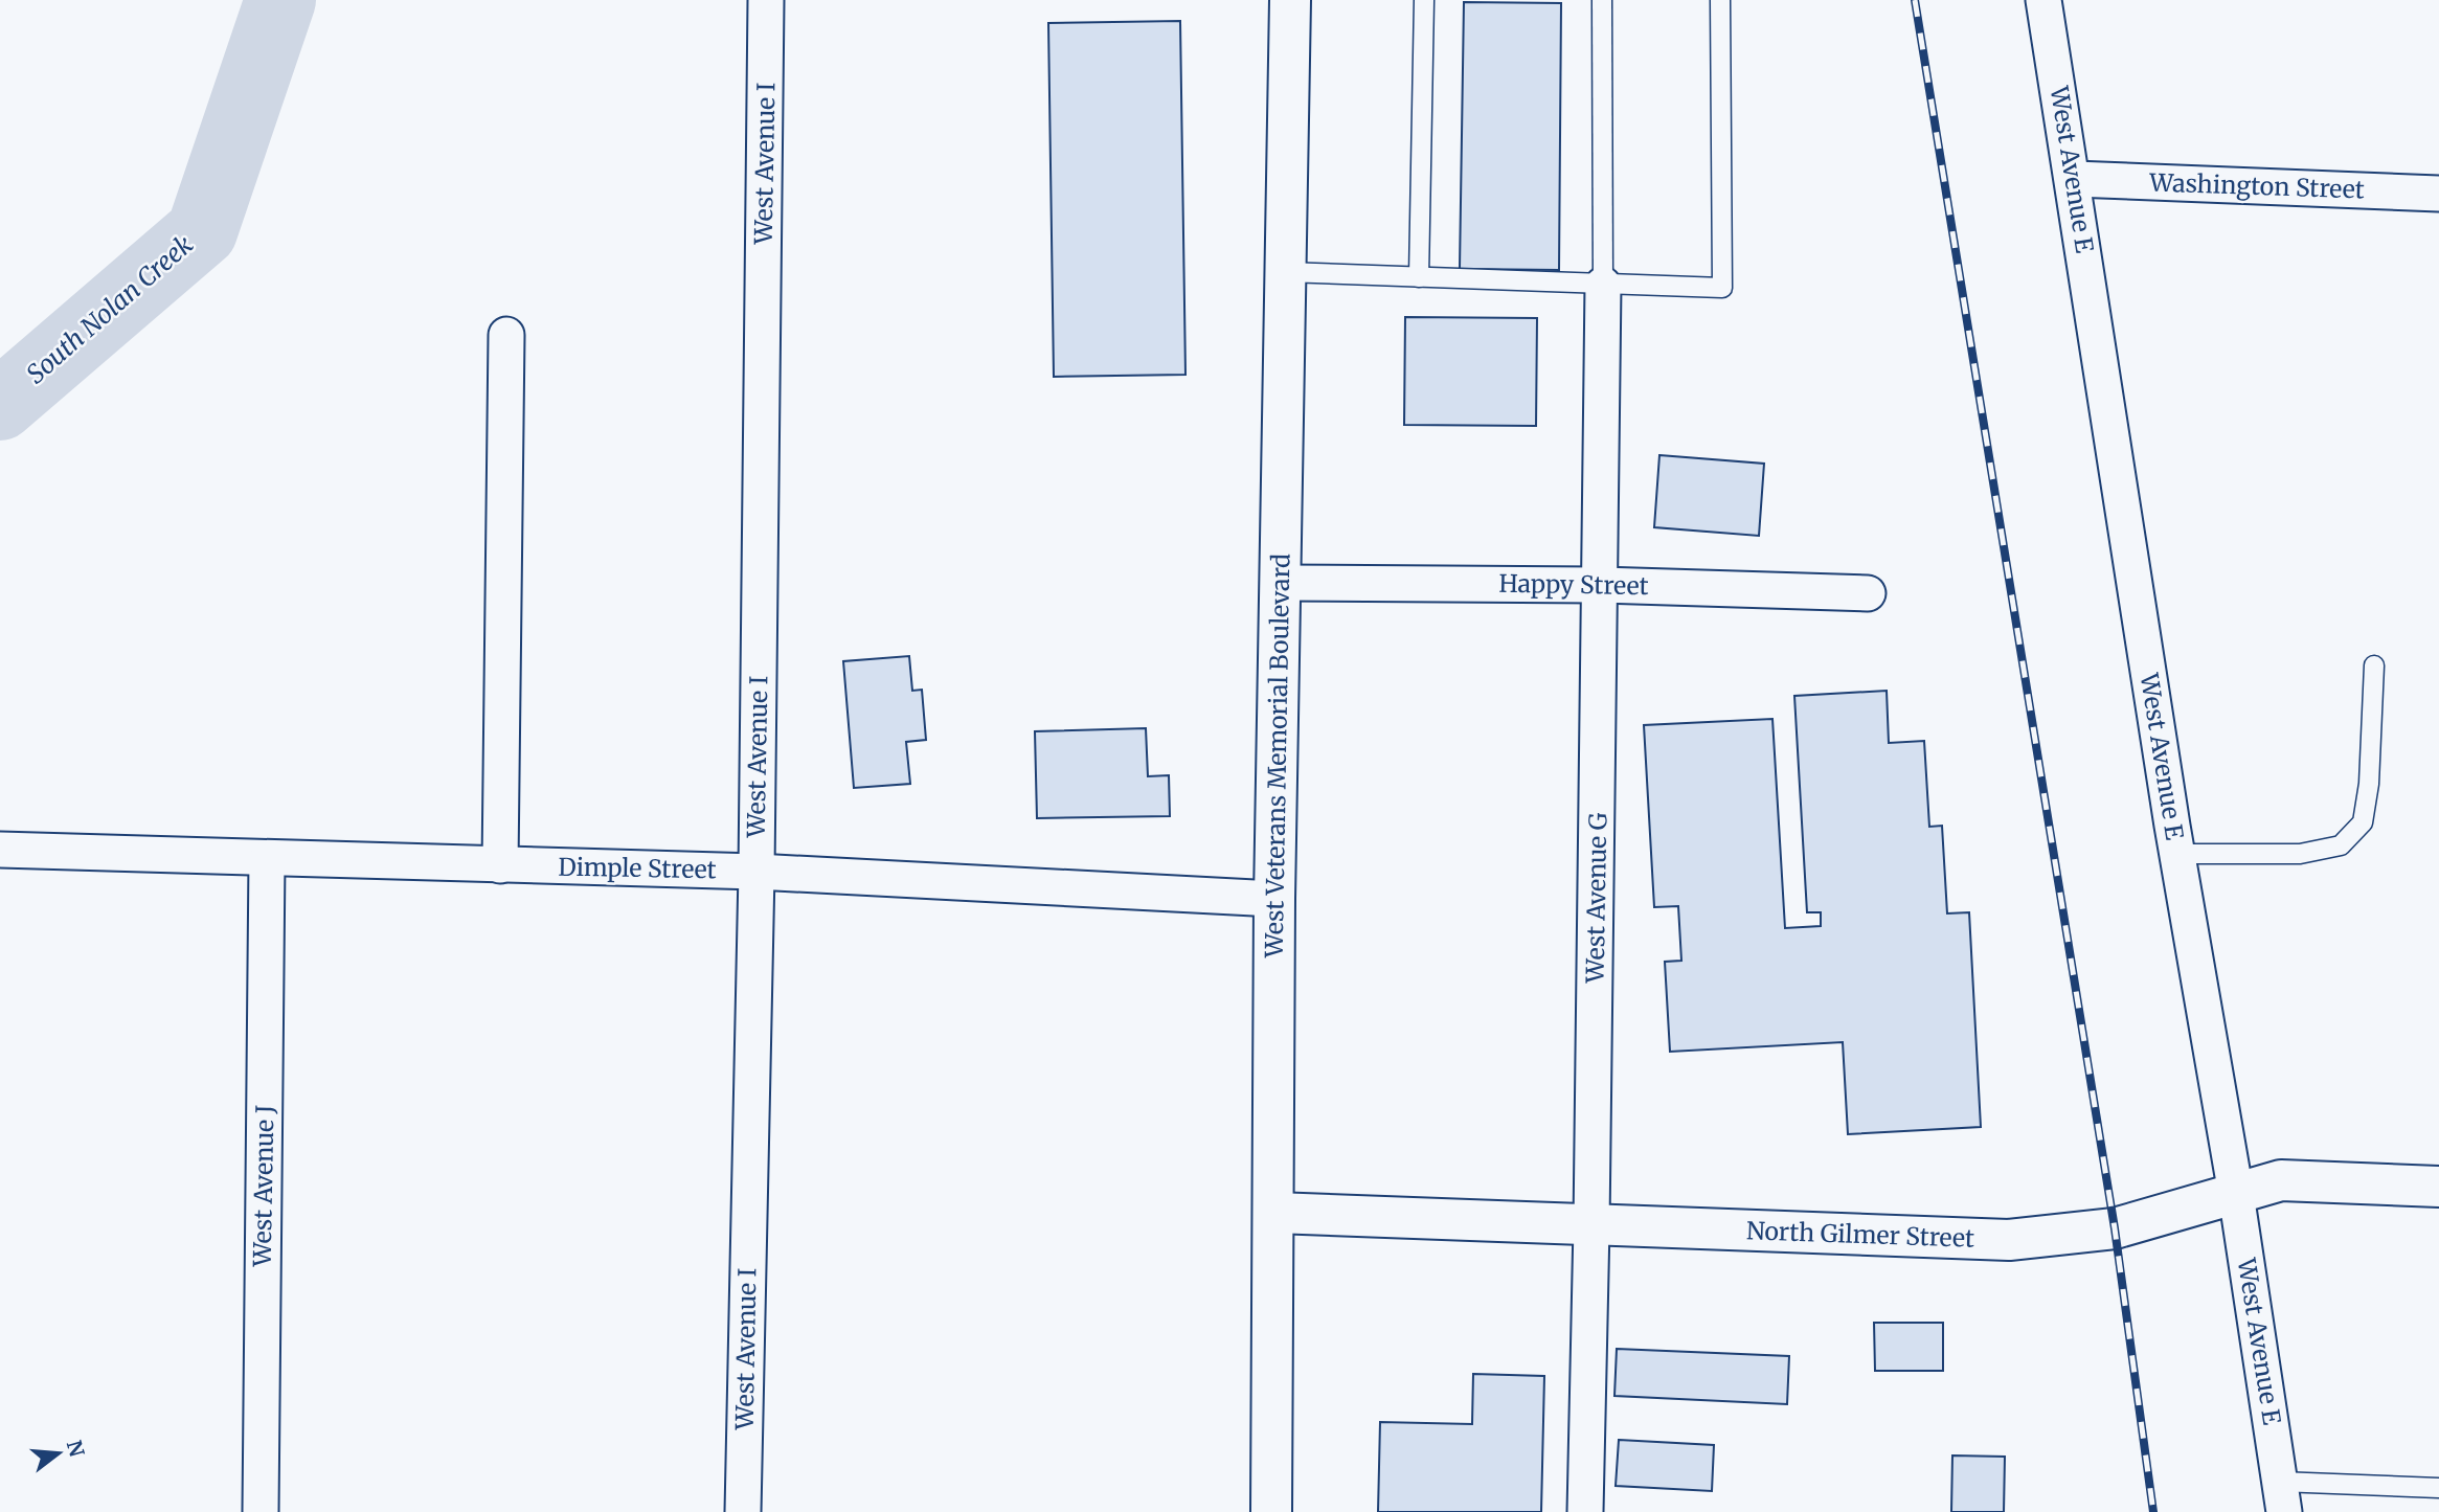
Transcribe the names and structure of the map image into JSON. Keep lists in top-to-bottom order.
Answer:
{
  "streets": {
    "main road": ["West Veterans Memorial Boulevard", "North Gilmer Street"],
    "street": [
      "West Avenue I",
      "West Avenue E",
      "Washington Street",
      "Happy Street",
      "Dimple Street",
      "West Avenue G",
      "West Avenue J"
    ]
  },
  "crossings": [
    ["West Avenue I", "Dimple Street"],
    ["West Avenue E", "Washington Street"],
    ["West Avenue E", "North Gilmer Street"],
    ["Happy Street", "West Veterans Memorial Boulevard"],
    ["Happy Street", "West Avenue G"],
    ["West Veterans Memorial Boulevard", "Dimple Street"],
    ["West Veterans Memorial Boulevard", "North Gilmer Street"],
    ["Dimple Street", "West Avenue J"],
    ["West Avenue G", "North Gilmer Street"]
  ],
  "water": ["South Nolan Creek"],
  "north": "right"
}
